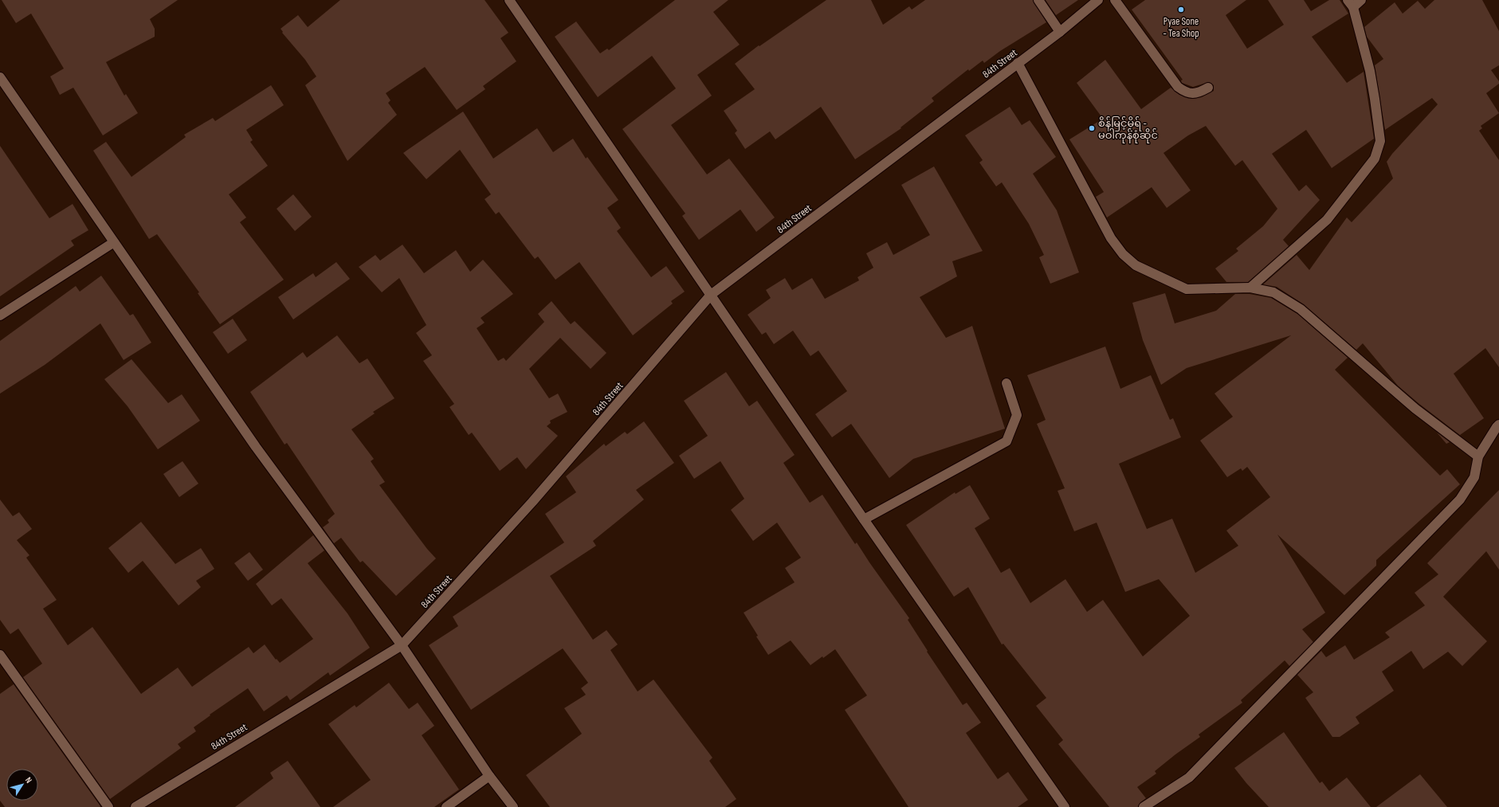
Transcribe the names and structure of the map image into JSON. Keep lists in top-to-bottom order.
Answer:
{
  "streets": {
    "street": ["84th Street"]
  },
  "places": ["Pyae Sone - Tea Shop", "စိန်မြင့်မိုရ် - မဝါကုန်စုံဆိုင်"],
  "north": "top right"
}
